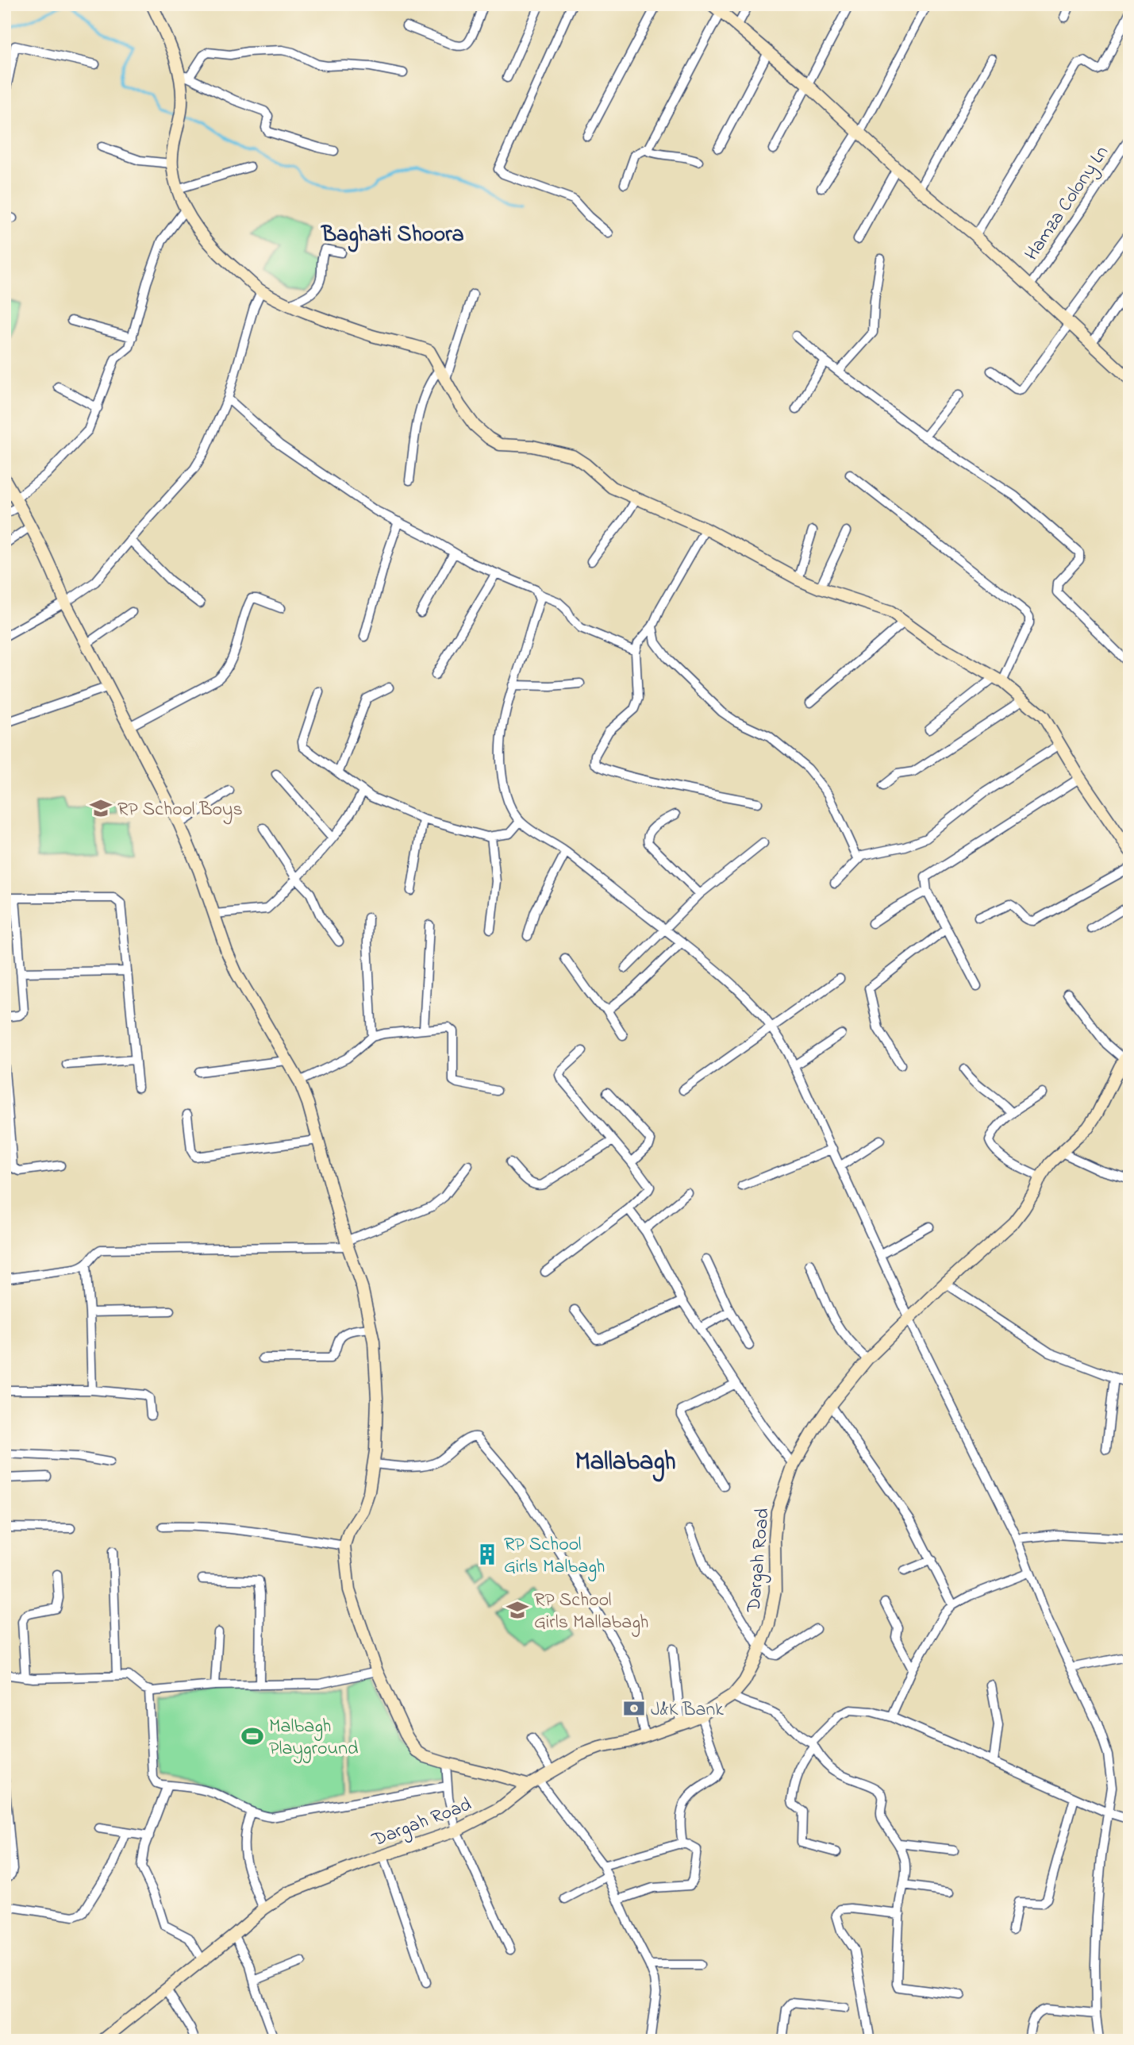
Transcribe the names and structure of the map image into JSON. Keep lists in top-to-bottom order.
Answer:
{
  "streets": {
    "street": ["Hamza Colony Ln", "Dargah Road"]
  },
  "districts": ["Baghati Shoora", "Mallabagh"],
  "places": {
    "school or university": ["RP School Boys", "RP School Girls Mallabagh"],
    "building": ["RP School Girls Malbagh"],
    "bank": ["J&K Bank"],
    "sports": ["Malbagh Playground"]
  }
}
